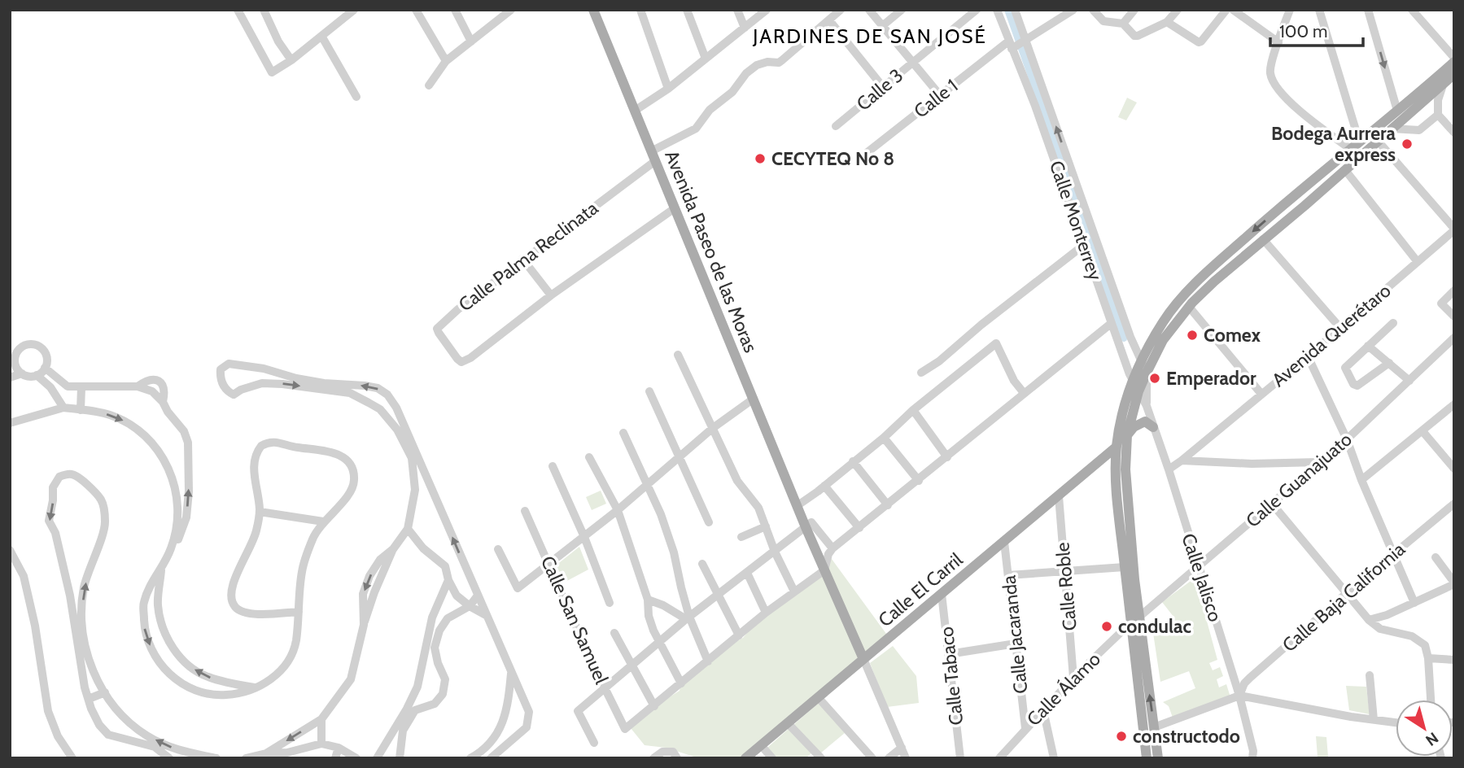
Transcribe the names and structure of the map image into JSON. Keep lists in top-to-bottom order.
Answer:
{
  "streets": {
    "main road": ["Avenida Paseo de las Moras", "Calle El Carril"],
    "street": [
      "Calle 3",
      "Calle 1",
      "Calle Monterrey",
      "Calle Palma Reclinata",
      "Avenida Querétaro",
      "Calle Guanajuato",
      "Calle Jalisco",
      "Calle Roble",
      "Calle Baja California",
      "Calle San Samuel",
      "Calle Jacaranda",
      "Calle Tabaco",
      "Calle Álamo"
    ]
  },
  "crossings": [
    ["Calle 1", "Calle Monterrey"],
    ["Calle Monterrey", "Calle Jalisco"],
    ["Avenida Paseo de las Moras", "Calle Palma Reclinata"],
    ["Avenida Paseo de las Moras", "Calle El Carril"],
    ["Avenida Querétaro", "Calle Jalisco"],
    ["Calle Guanajuato", "Calle Jalisco"],
    ["Calle Guanajuato", "Calle Álamo"],
    ["Calle Jalisco", "Calle Baja California"],
    ["Calle Roble", "Calle El Carril"],
    ["Calle Roble", "Calle Álamo"],
    ["Calle El Carril", "Calle Jacaranda"],
    ["Calle El Carril", "Calle Tabaco"],
    ["Calle Jacaranda", "Calle Álamo"]
  ],
  "districts": ["JARDINES DE SAN JOSÉ"],
  "places": [
    "Bodega Aurrera express",
    "CECYTEQ No 8",
    "Comex",
    "Emperador",
    "condulac",
    "constructodo"
  ],
  "scale_bar": "100 m",
  "north": "bottom right"
}
